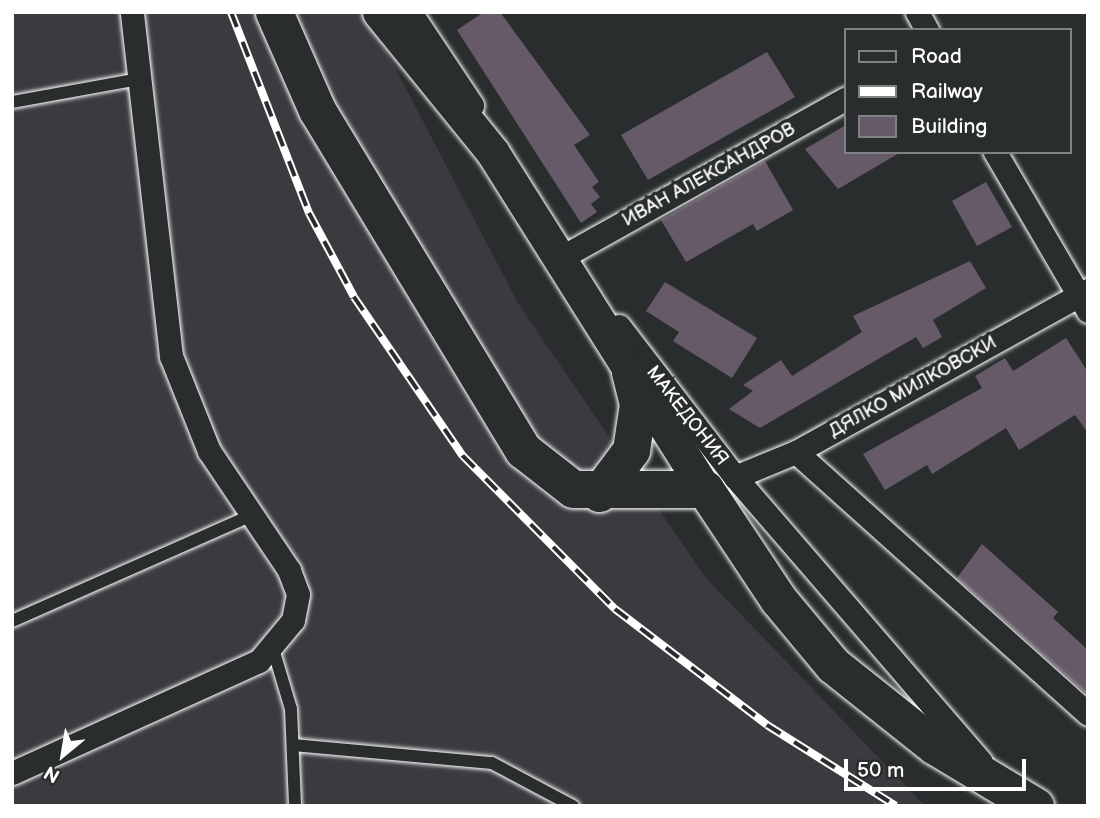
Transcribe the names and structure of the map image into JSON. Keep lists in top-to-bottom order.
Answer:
{
  "streets": {
    "street": ["ИВАН АЛЕКСАНДРОВ", "ДЯЛКО МИЛКОВСКИ", "МАКЕДОНИЯ"]
  },
  "crossings": [
    ["ИВАН АЛЕКСАНДРОВ", "МАКЕДОНИЯ"],
    ["ДЯЛКО МИЛКОВСКИ", "МАКЕДОНИЯ"]
  ],
  "legend": ["Road", "Railway", "Building"],
  "scale_bar": "50 m",
  "north": "bottom left"
}
